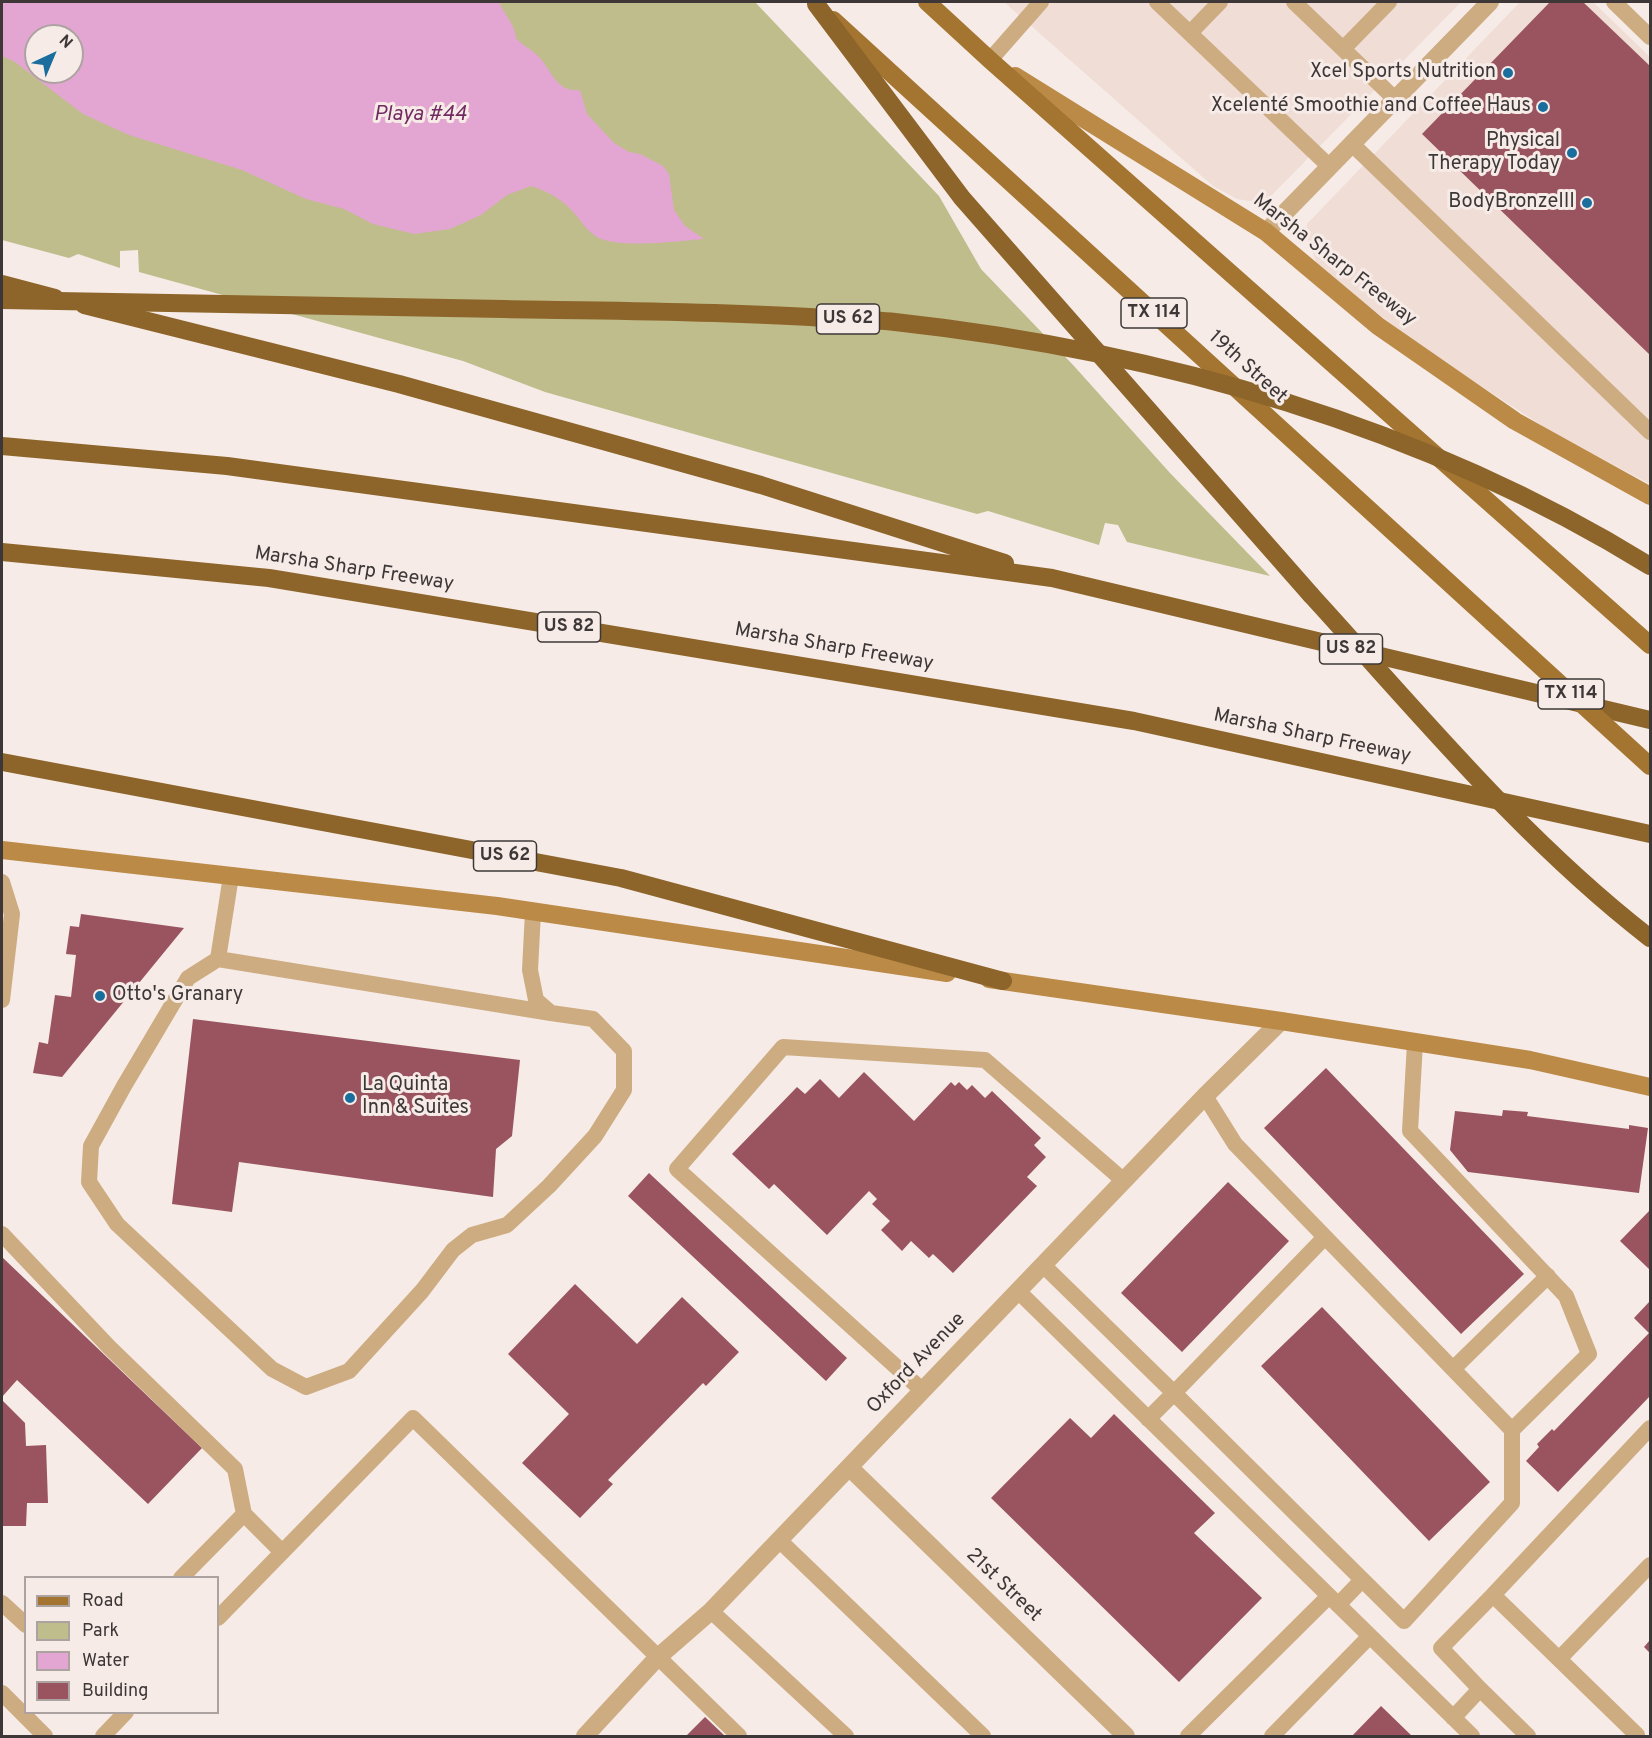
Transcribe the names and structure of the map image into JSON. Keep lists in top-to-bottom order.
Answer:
{
  "streets": {
    "highway": ["Marsha Sharp Freeway", "US 62", "US 82"],
    "main road": ["TX 114", "19th Street"],
    "street": ["Oxford Avenue", "21st Street"]
  },
  "crossings": [
    ["US 62", "Oxford Avenue"],
    ["Oxford Avenue", "21st Street"]
  ],
  "water": ["Playa #44"],
  "places": [
    "Xcel Sports Nutrition",
    "Xcelenté Smoothie and Coffee Haus",
    "Physical Therapy Today",
    "BodyBronzeIII",
    "Otto's Granary",
    "La Quinta Inn & Suites"
  ],
  "legend": [
    "Road",
    "Park",
    "Water",
    "Building"
  ],
  "north": "top right"
}
